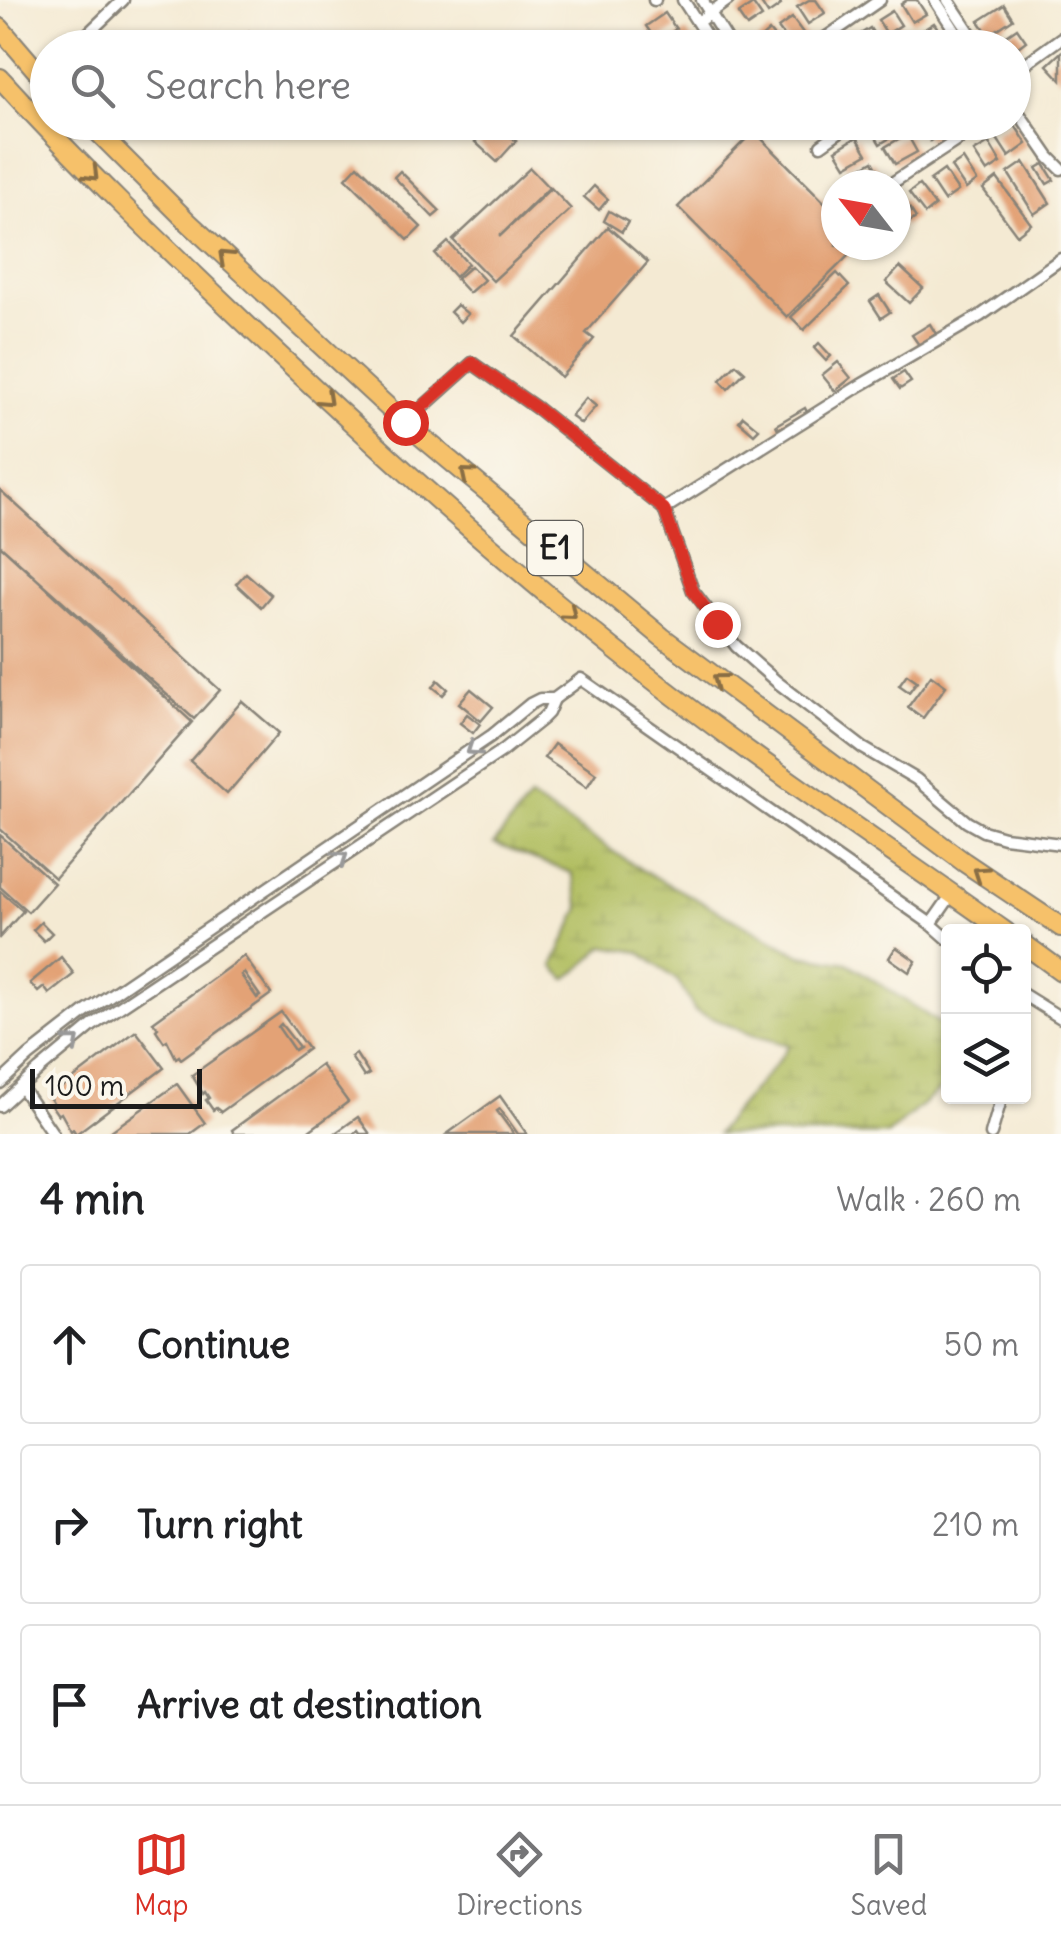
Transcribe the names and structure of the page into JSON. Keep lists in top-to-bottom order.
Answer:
{
  "streets": {
    "highway": ["E1"]
  },
  "scale_bar": "100 m",
  "north": "top left",
  "page": {
    "search": "Search here",
    "scale": "100 m",
    "heading": ["4 min", "Walk · 260 m"],
    "list": [
      ["Continue", "50 m"],
      ["Turn right", "210 m"],
      "Arrive at destination"
    ],
    "nav": ["Map", "Directions", "Saved"]
  }
}
